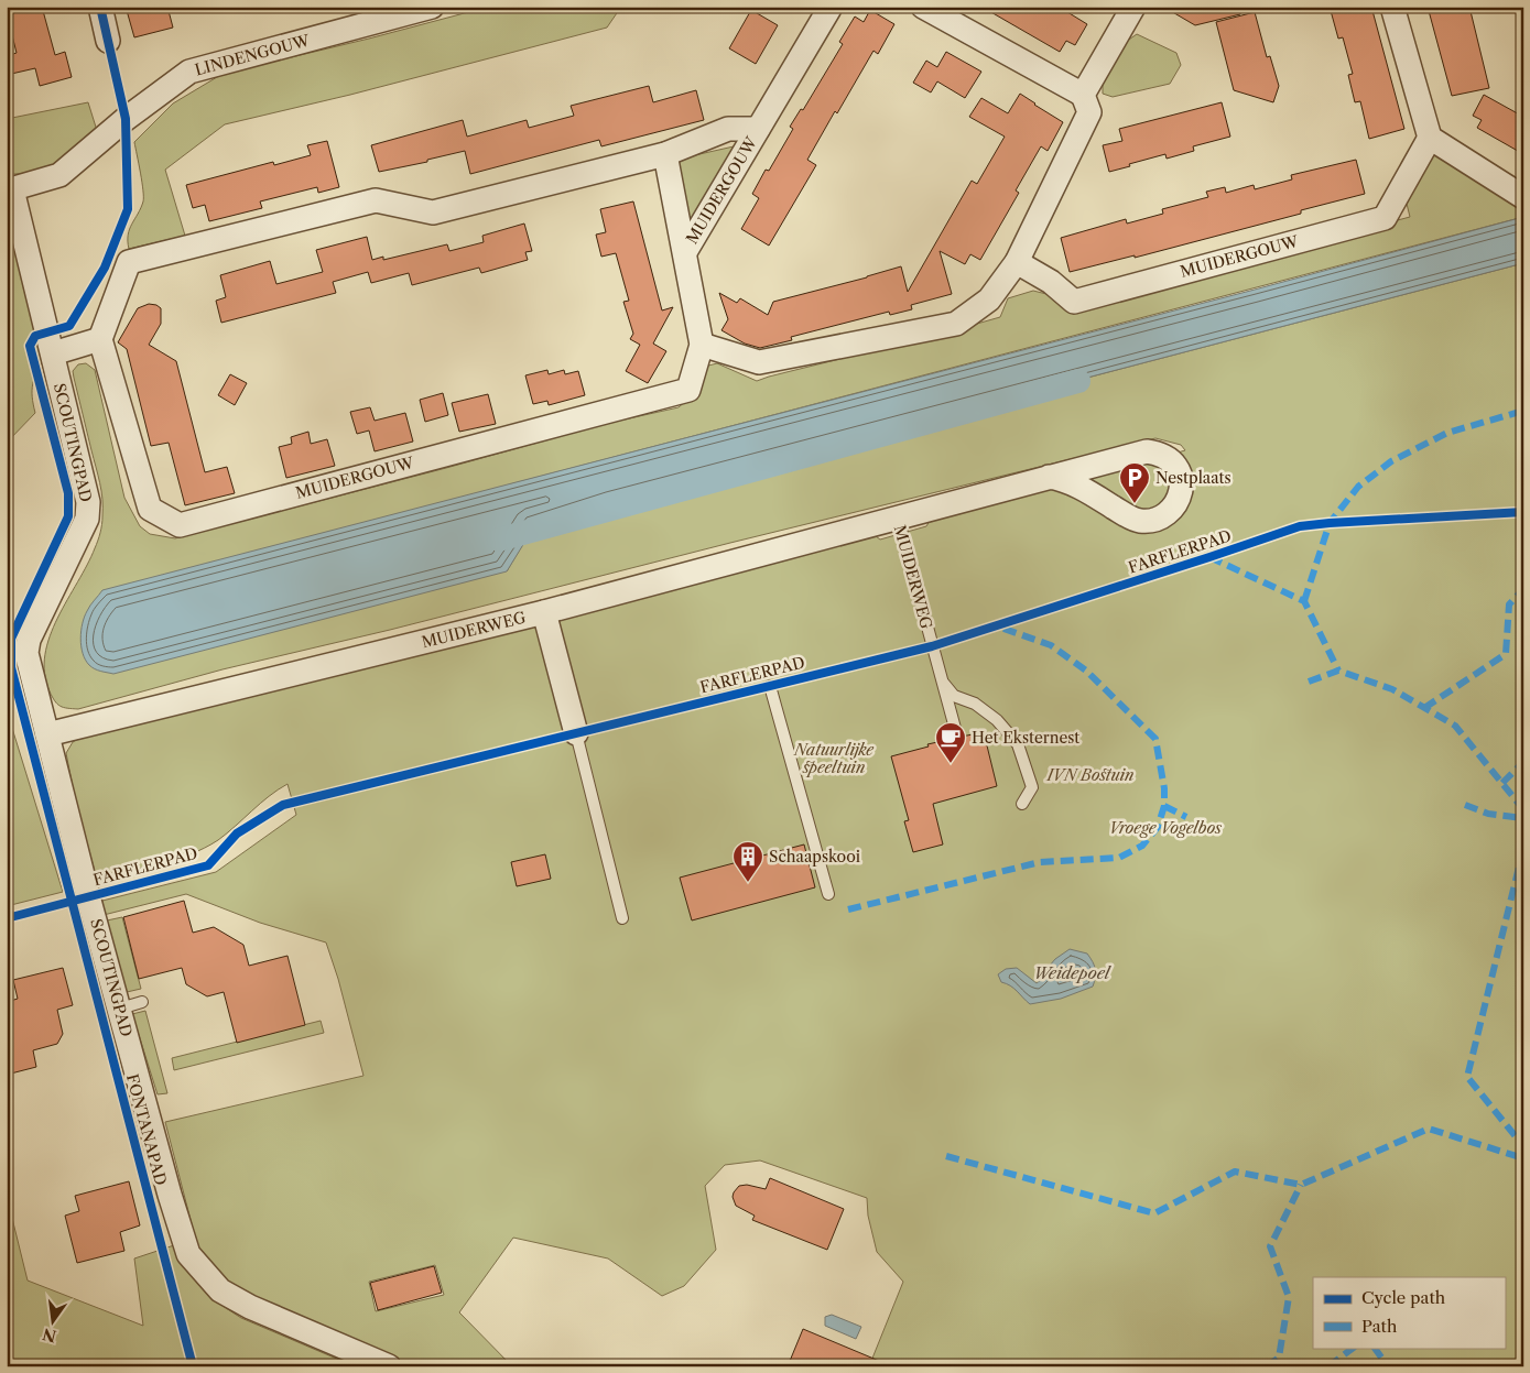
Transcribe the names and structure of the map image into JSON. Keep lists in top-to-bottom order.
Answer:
{
  "streets": {
    "street": [
      "LINDENGOUW",
      "MUIDERGOUW",
      "SCOUTINGPAD",
      "MUIDERWEG"
    ],
    "cycle path": ["FARFLERPAD", "FONTANAPAD"]
  },
  "crossings": [
    ["LINDENGOUW", "SCOUTINGPAD"],
    ["SCOUTINGPAD", "MUIDERWEG"]
  ],
  "water": ["Weidepoel"],
  "parks": ["Natuurlijke speeltuin", "IVN Bostuin", "Vroege Vogelbos"],
  "places": {
    "parking": ["Nestplaats"],
    "cafe": ["Het Eksternest"],
    "building": ["Schaapskooi"]
  },
  "legend": ["Cycle path", "Path"],
  "north": "bottom"
}
